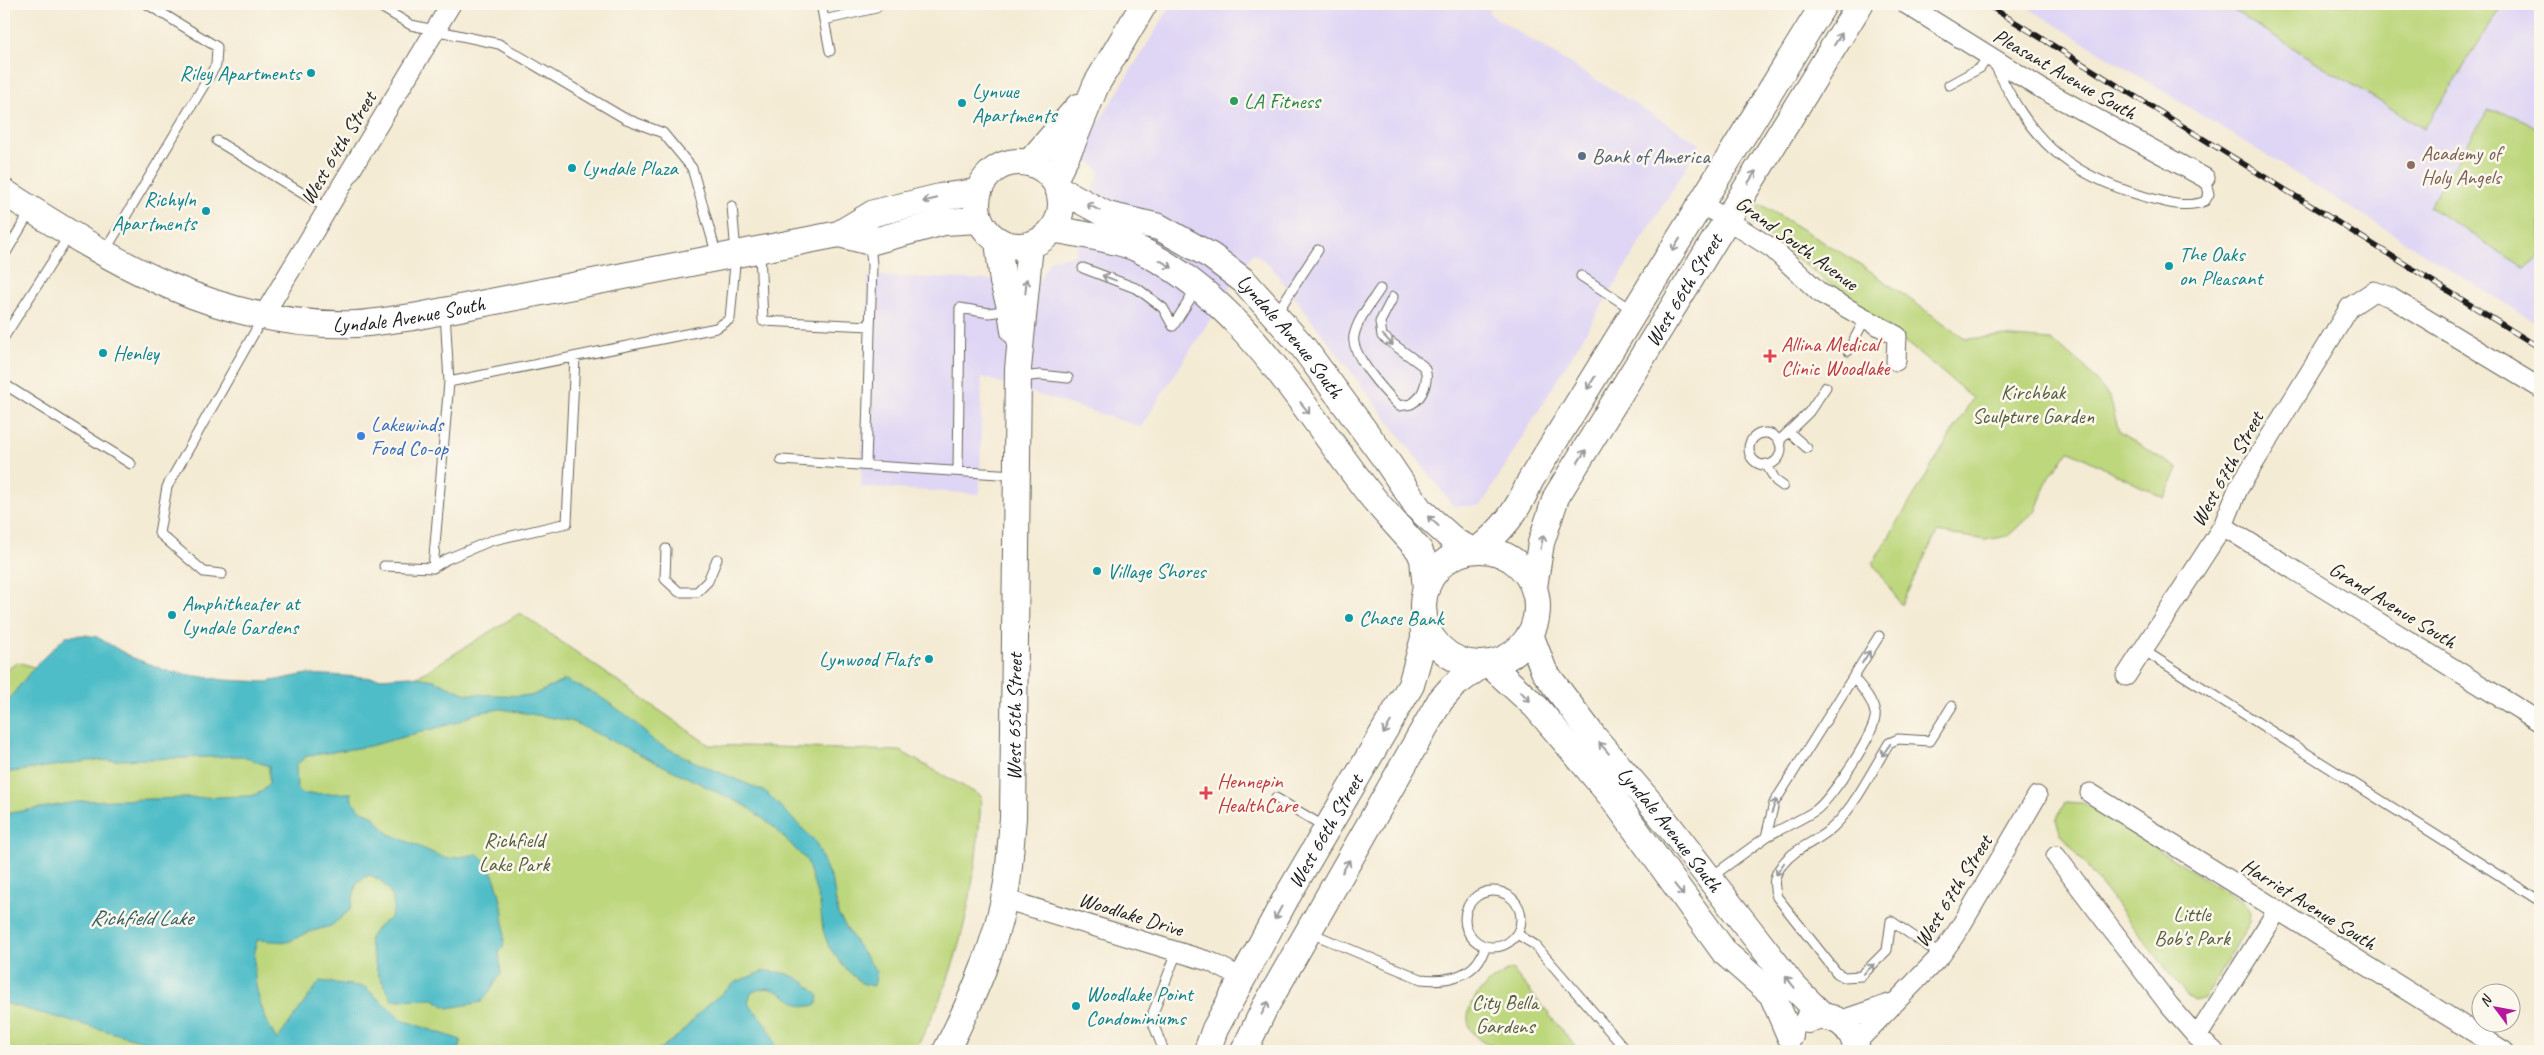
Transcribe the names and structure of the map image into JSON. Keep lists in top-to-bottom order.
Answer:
{
  "streets": {
    "main road": ["West 66th Street", "Lyndale Avenue South", "West 65th Street"],
    "street": [
      "Pleasant Avenue South",
      "West 64th Street",
      "Grand South Avenue",
      "West 67th Street",
      "Grand Avenue South",
      "Harriet Avenue South",
      "Woodlake Drive"
    ]
  },
  "crossings": [
    ["West 64th Street", "Lyndale Avenue South"],
    ["Grand South Avenue", "West 66th Street"],
    ["West 66th Street", "Lyndale Avenue South"],
    ["West 66th Street", "Woodlake Drive"],
    ["Lyndale Avenue South", "West 67th Street"],
    ["Lyndale Avenue South", "West 65th Street"],
    ["West 67th Street", "Grand Avenue South"],
    ["West 65th Street", "Woodlake Drive"]
  ],
  "water": ["Richfield Lake"],
  "parks": [
    "Kirchbak Sculpture Garden",
    "Richfield Lake Park",
    "Little Bob's Park",
    "City Bella Gardens"
  ],
  "places": {
    "other": [
      "Riley Apartments",
      "LA Fitness",
      "Lynvue Apartments",
      "Bank of America",
      "Academy of Holy Angels",
      "Lyndale Plaza",
      "Richyln Apartments",
      "The Oaks on Pleasant",
      "Henley",
      "Lakewinds Food Co-op",
      "Village Shores",
      "Amphitheater at Lyndale Gardens",
      "Chase Bank",
      "Lynwood Flats",
      "Woodlake Point Condominiums"
    ],
    "health": ["Allina Medical Clinic Woodlake", "Hennepin HealthCare"]
  },
  "north": "top left"
}
